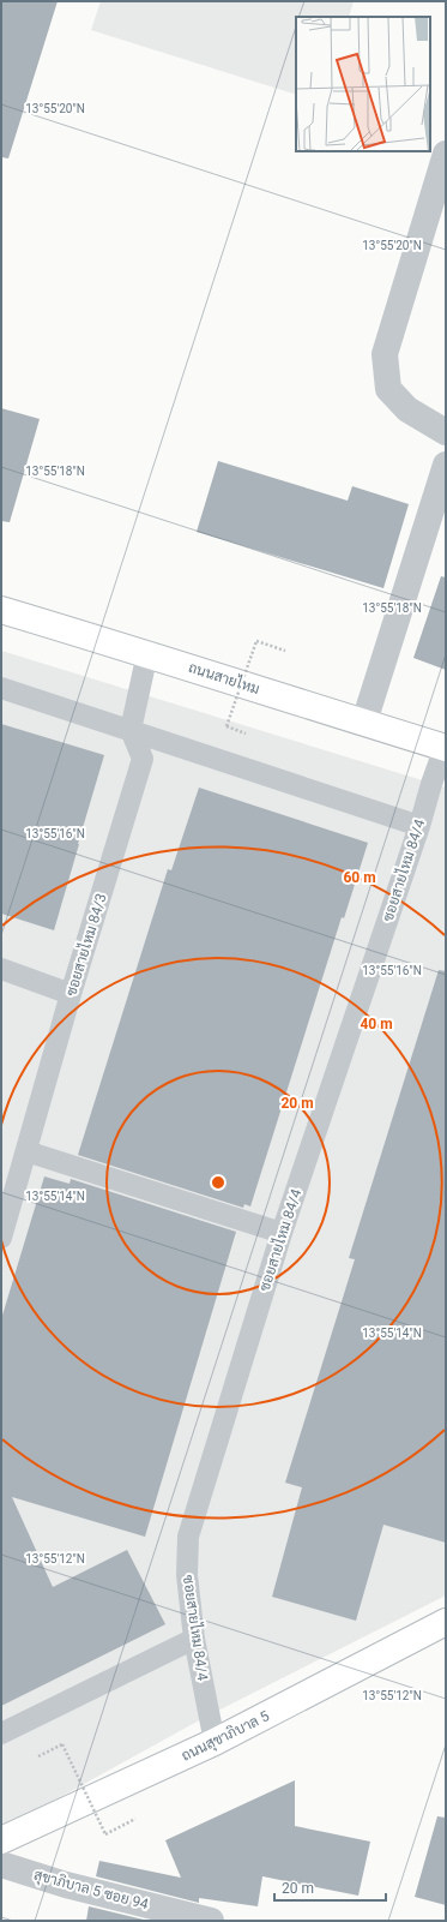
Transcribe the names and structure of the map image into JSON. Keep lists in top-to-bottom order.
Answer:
{
  "streets": {
    "main road": ["ถนนสายไหม", "ถนนสุขาภิบาล 5"],
    "street": ["สุขาภิบาล 5 ซอย 94"],
    "lane": ["ซอยสายไหม 84/4", "ซอยสายไหม 84/3"]
  },
  "crossings": [
    ["ถนนสายไหม", "ซอยสายไหม 84/4"],
    ["ซอยสายไหม 84/4", "ถนนสุขาภิบาล 5"]
  ],
  "scale_bar": "20 m",
  "coordinates": [
    "13°55'20\"N",
    "13°55'18\"N",
    "13°55'16\"N",
    "13°55'14\"N",
    "13°55'12\"N"
  ],
  "rings": ["60 m", "40 m", "20 m"]
}
